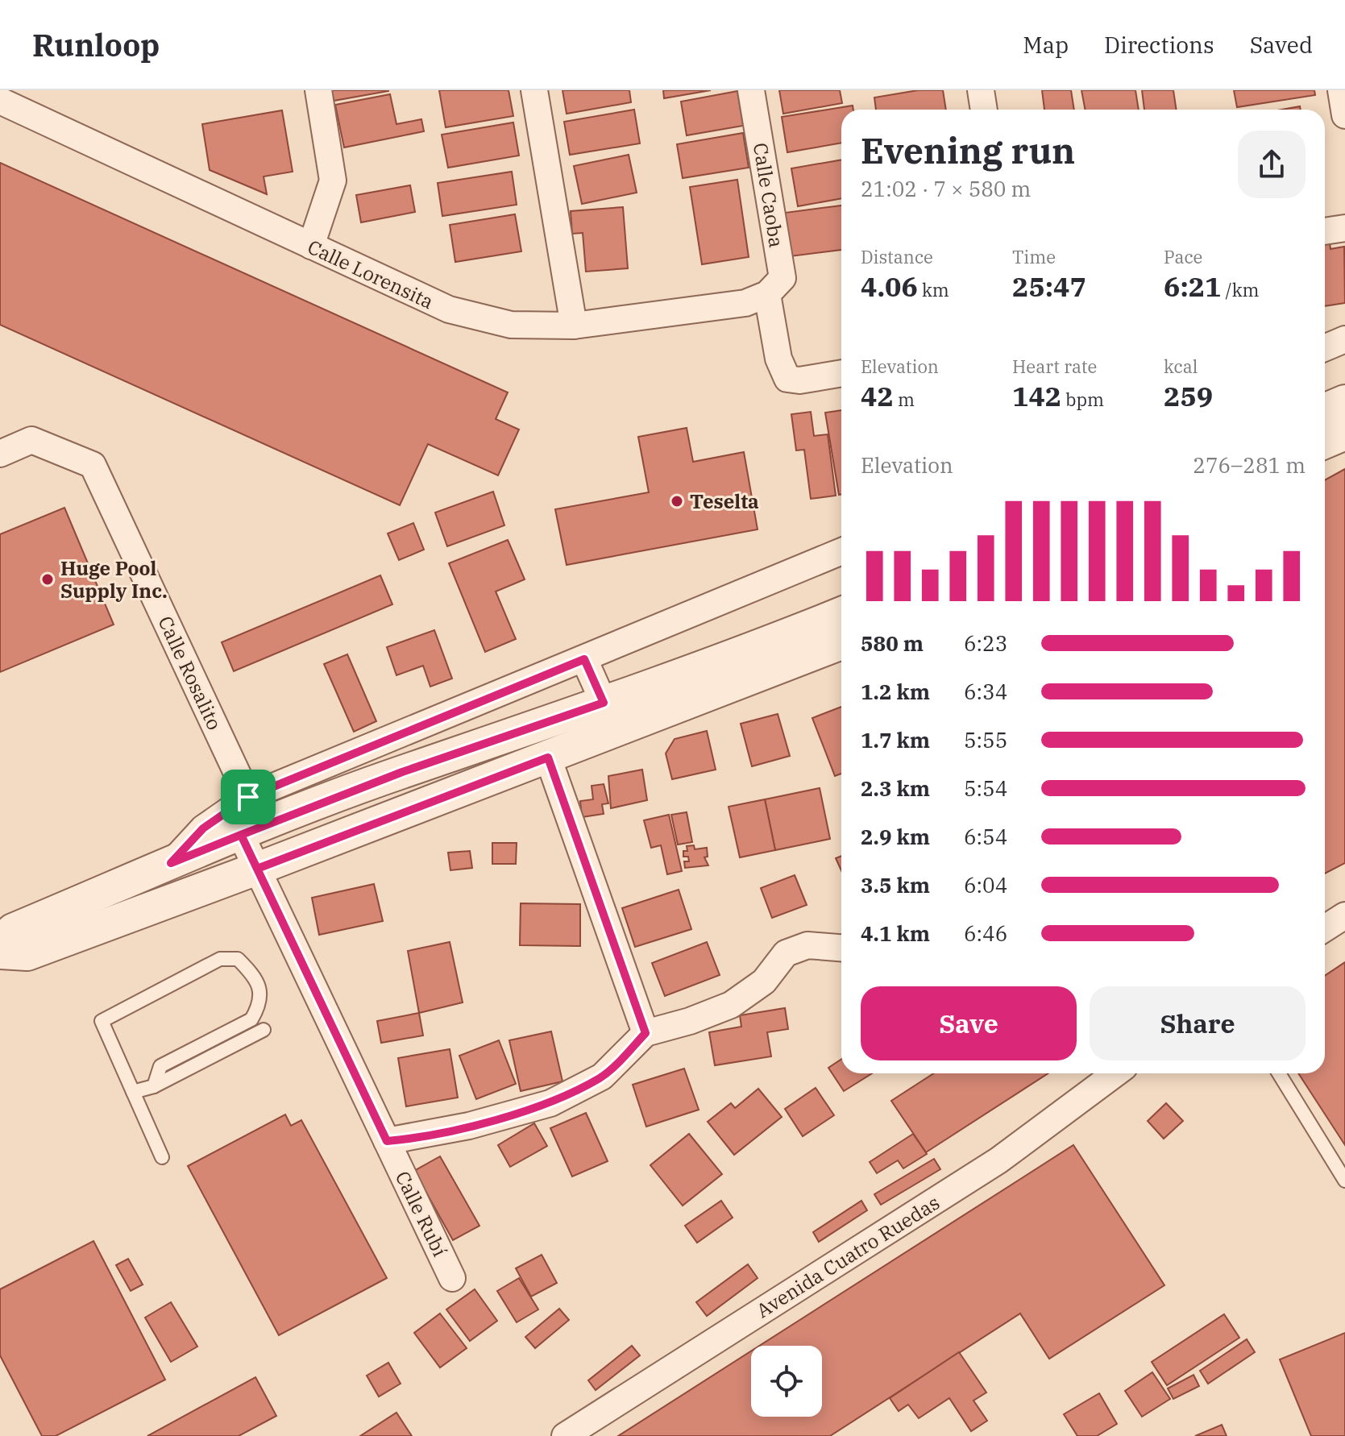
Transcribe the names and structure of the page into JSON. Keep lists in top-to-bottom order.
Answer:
{
  "streets": {
    "street": [
      "Calle Caoba",
      "Calle Lorensita",
      "Calle Rosalito",
      "Calle Rubí",
      "Avenida Cuatro Ruedas"
    ]
  },
  "crossings": [
    ["Calle Caoba", "Calle Lorensita"]
  ],
  "places": ["Teselta", "Huge Pool Supply Inc."],
  "page": {
    "header": "Runloop",
    "nav": ["Map", "Directions", "Saved"],
    "heading": ["Evening run", "21:02 · 7 × 580 m"],
    "stats": [
      ["Distance", "4.06 km"],
      ["Time", "25:47"],
      ["Pace", "6:21 /km"],
      ["Elevation", "42 m"],
      ["Heart rate", "142 bpm"],
      ["kcal", "259"]
    ],
    "chart": ["Elevation", "276–281 m"],
    "list": [
      {
        "name": "580 m",
        "note": "6:23"
      },
      {
        "name": "1.2 km",
        "note": "6:34"
      },
      {
        "name": "1.7 km",
        "note": "5:55"
      },
      {
        "name": "2.3 km",
        "note": "5:54"
      },
      {
        "name": "2.9 km",
        "note": "6:54"
      },
      {
        "name": "3.5 km",
        "note": "6:04"
      },
      {
        "name": "4.1 km",
        "note": "6:46"
      }
    ],
    "buttons": ["Save", "Share"]
  }
}
